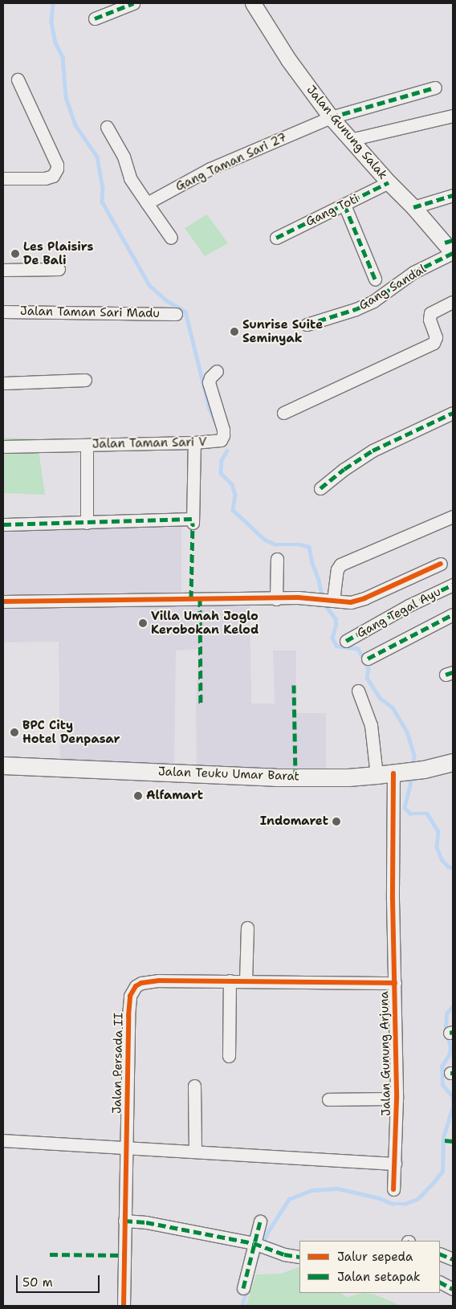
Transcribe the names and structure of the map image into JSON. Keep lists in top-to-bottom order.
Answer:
{
  "streets": {
    "main road": ["Jalan Teuku Umar Barat"],
    "street": [
      "Jalan Gunung Salak",
      "Gang Taman Sari 27",
      "Gang Toti",
      "Gang Sandal",
      "Jalan Taman Sari Madu",
      "Jalan Taman Sari V",
      "Gang Tegal Ayu",
      "Jalan Gunung Arjuna",
      "Jalan Persada II"
    ]
  },
  "crossings": [
    ["Jalan Gunung Salak", "Gang Taman Sari 27"],
    ["Jalan Gunung Salak", "Gang Toti"],
    ["Jalan Gunung Salak", "Gang Sandal"],
    ["Jalan Teuku Umar Barat", "Jalan Gunung Arjuna"],
    ["Jalan Gunung Arjuna", "Jalan Persada II"]
  ],
  "places": [
    "Les Plaisirs De Bali",
    "Sunrise Suite Seminyak",
    "Villa Umah Joglo Kerobokan Kelod",
    "BPC City Hotel Denpasar",
    "Alfamart",
    "Indomaret"
  ],
  "legend": ["Jalur sepeda", "Jalan setapak"],
  "scale_bar": "50 m"
}
